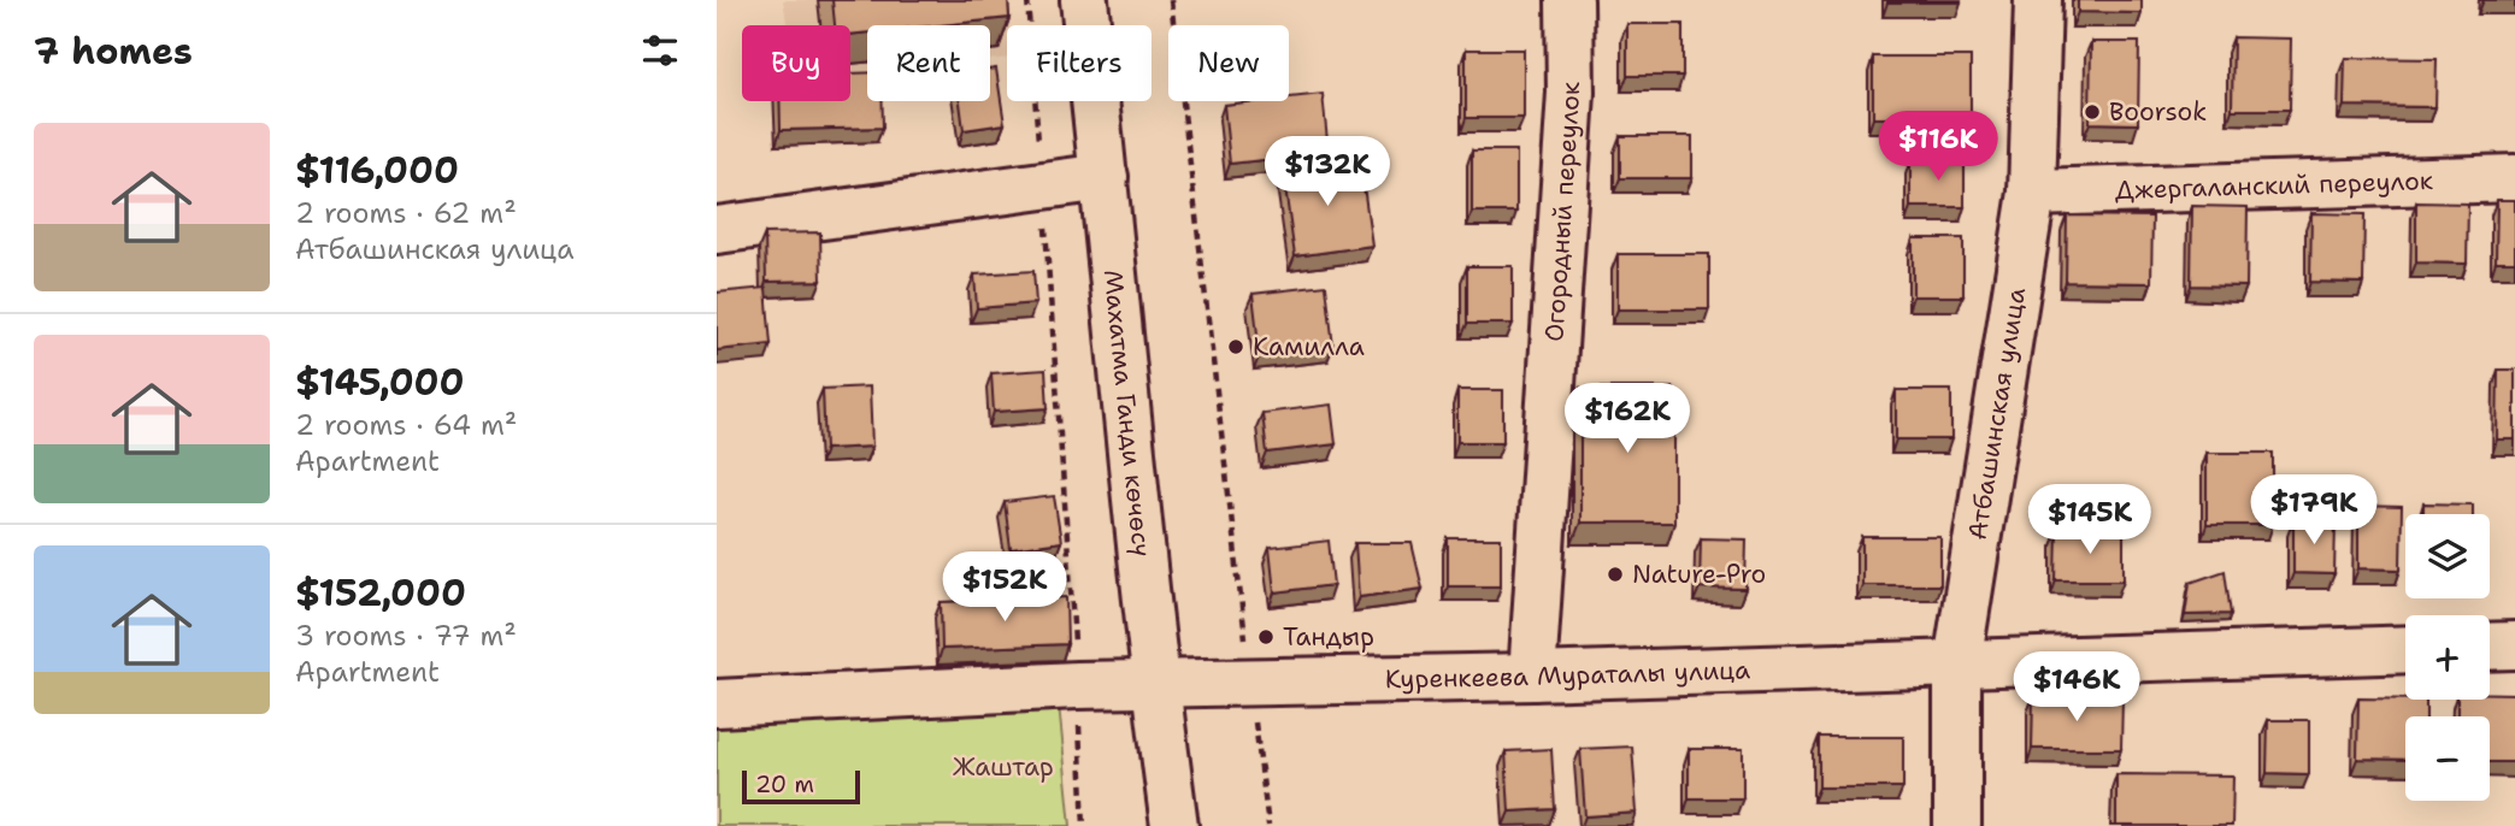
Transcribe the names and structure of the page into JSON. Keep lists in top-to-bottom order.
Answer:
{
  "streets": {
    "street": [
      "Джергаланский переулок",
      "Огородный переулок",
      "Махатма Ганди көчөсү",
      "Атбашинская улица",
      "Куренкеева Мураталы улица"
    ]
  },
  "crossings": [
    ["Джергаланский переулок", "Атбашинская улица"],
    ["Огородный переулок", "Куренкеева Мураталы улица"],
    ["Махатма Ганди көчөсү", "Куренкеева Мураталы улица"],
    ["Атбашинская улица", "Куренкеева Мураталы улица"]
  ],
  "parks": ["Жаштар"],
  "places": [
    "Boorsok",
    "Камилла",
    "Nature-Pro",
    "Тандыр"
  ],
  "scale_bar": "20 m",
  "page": {
    "heading": "7 homes",
    "chip": [
      "Buy",
      "Rent",
      "Filters",
      "New"
    ],
    "list": [
      {
        "name": "$116,000",
        "note": "2 rooms · 62 m² · Атбашинская улица"
      },
      {
        "name": "$145,000",
        "note": "2 rooms · 64 m² · Apartment"
      },
      {
        "name": "$152,000",
        "note": "3 rooms · 77 m² · Apartment"
      }
    ],
    "price": [
      "$116K",
      "$132K",
      "$162K",
      "$179K",
      "$145K",
      "$152K",
      "$146K"
    ],
    "map_buttons": ["+", "−"],
    "scale": "20 m"
  }
}
